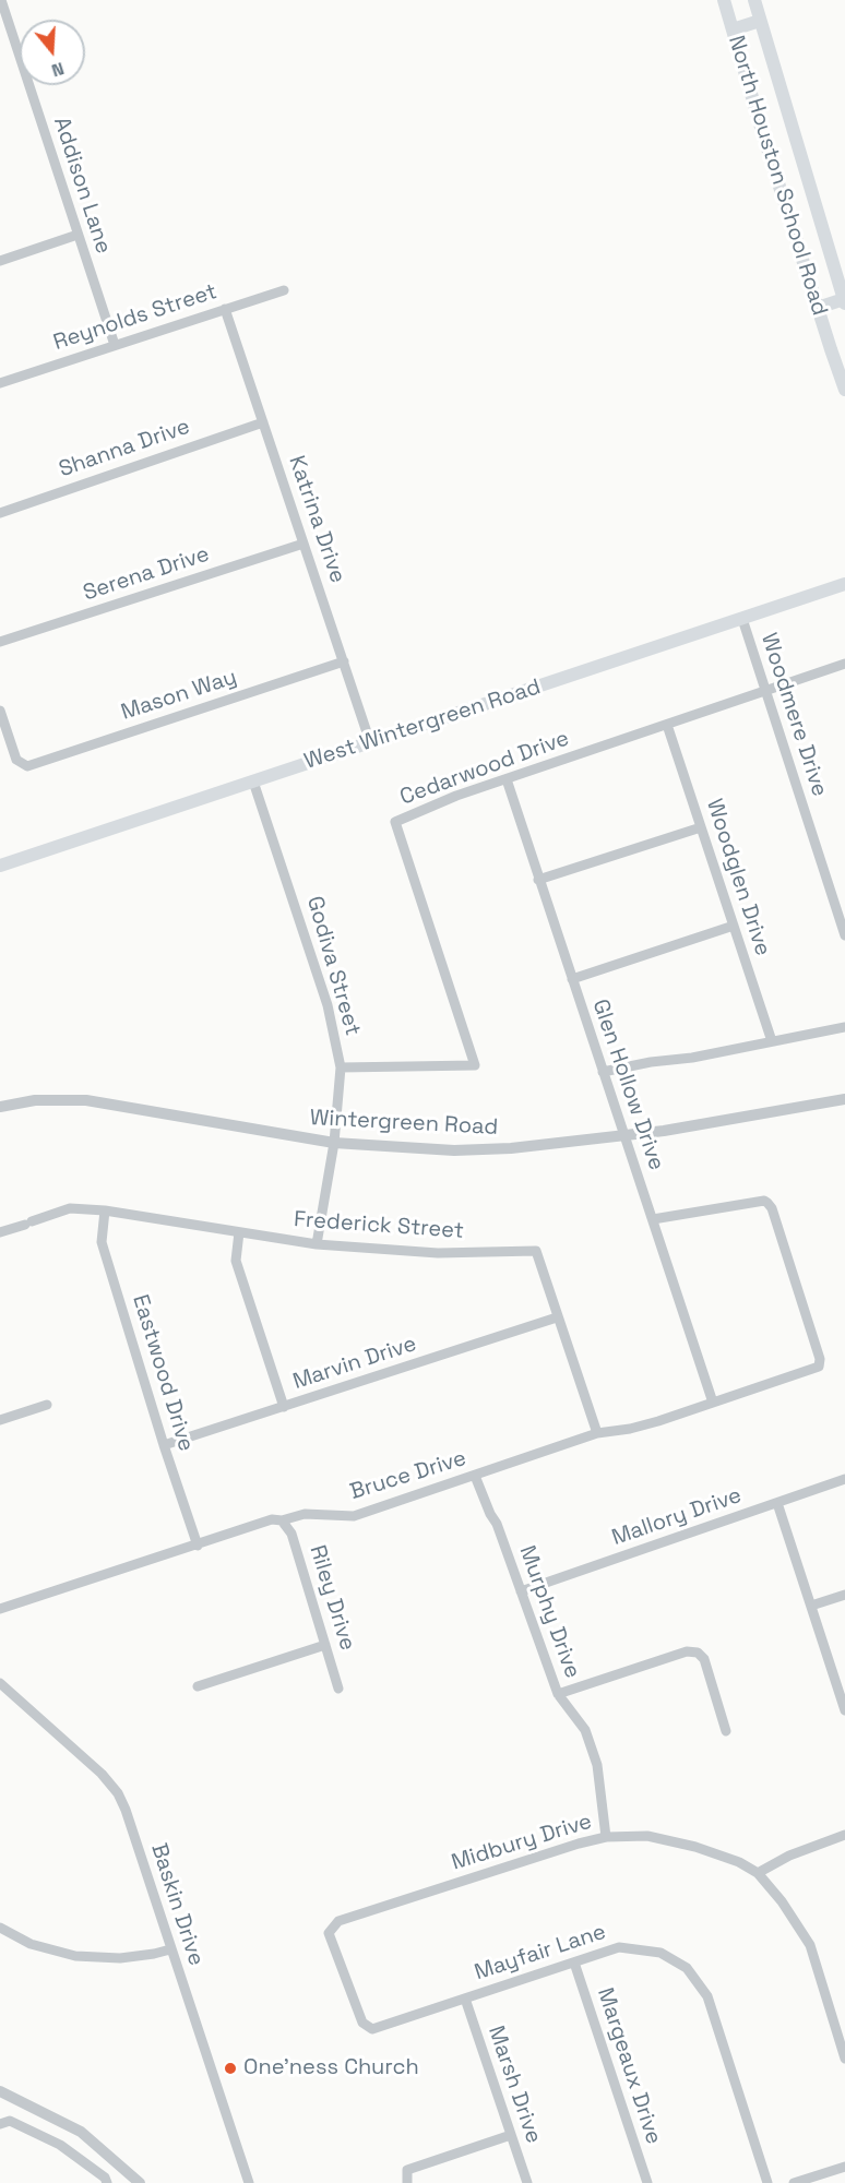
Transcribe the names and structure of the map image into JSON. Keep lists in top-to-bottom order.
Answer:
{
  "streets": {
    "main road": ["North Houston School Road", "West Wintergreen Road"],
    "street": [
      "Addison Lane",
      "Reynolds Street",
      "Shanna Drive",
      "Katrina Drive",
      "Serena Drive",
      "Mason Way",
      "Woodmere Drive",
      "Cedarwood Drive",
      "Woodglen Drive",
      "Godiva Street",
      "Glen Hollow Drive",
      "Wintergreen Road",
      "Frederick Street",
      "Marvin Drive",
      "Eastwood Drive",
      "Bruce Drive",
      "Mallory Drive",
      "Riley Drive",
      "Murphy Drive",
      "Midbury Drive",
      "Baskin Drive",
      "Mayfair Lane",
      "Margeaux Drive",
      "Marsh Drive"
    ]
  },
  "crossings": [
    ["Addison Lane", "Reynolds Street"],
    ["Reynolds Street", "Katrina Drive"],
    ["Shanna Drive", "Katrina Drive"],
    ["Katrina Drive", "Serena Drive"],
    ["Katrina Drive", "Mason Way"],
    ["Katrina Drive", "West Wintergreen Road"],
    ["Woodmere Drive", "West Wintergreen Road"],
    ["Woodmere Drive", "Cedarwood Drive"],
    ["West Wintergreen Road", "Godiva Street"],
    ["Cedarwood Drive", "Woodglen Drive"],
    ["Cedarwood Drive", "Godiva Street"],
    ["Cedarwood Drive", "Glen Hollow Drive"],
    ["Godiva Street", "Wintergreen Road"],
    ["Godiva Street", "Frederick Street"],
    ["Glen Hollow Drive", "Wintergreen Road"],
    ["Glen Hollow Drive", "Bruce Drive"],
    ["Frederick Street", "Marvin Drive"],
    ["Frederick Street", "Eastwood Drive"],
    ["Frederick Street", "Bruce Drive"],
    ["Marvin Drive", "Eastwood Drive"],
    ["Eastwood Drive", "Bruce Drive"],
    ["Bruce Drive", "Riley Drive"],
    ["Bruce Drive", "Murphy Drive"],
    ["Mallory Drive", "Murphy Drive"],
    ["Murphy Drive", "Midbury Drive"],
    ["Midbury Drive", "Mayfair Lane"],
    ["Mayfair Lane", "Margeaux Drive"],
    ["Mayfair Lane", "Marsh Drive"]
  ],
  "places": ["One'ness Church"],
  "north": "bottom"
}
